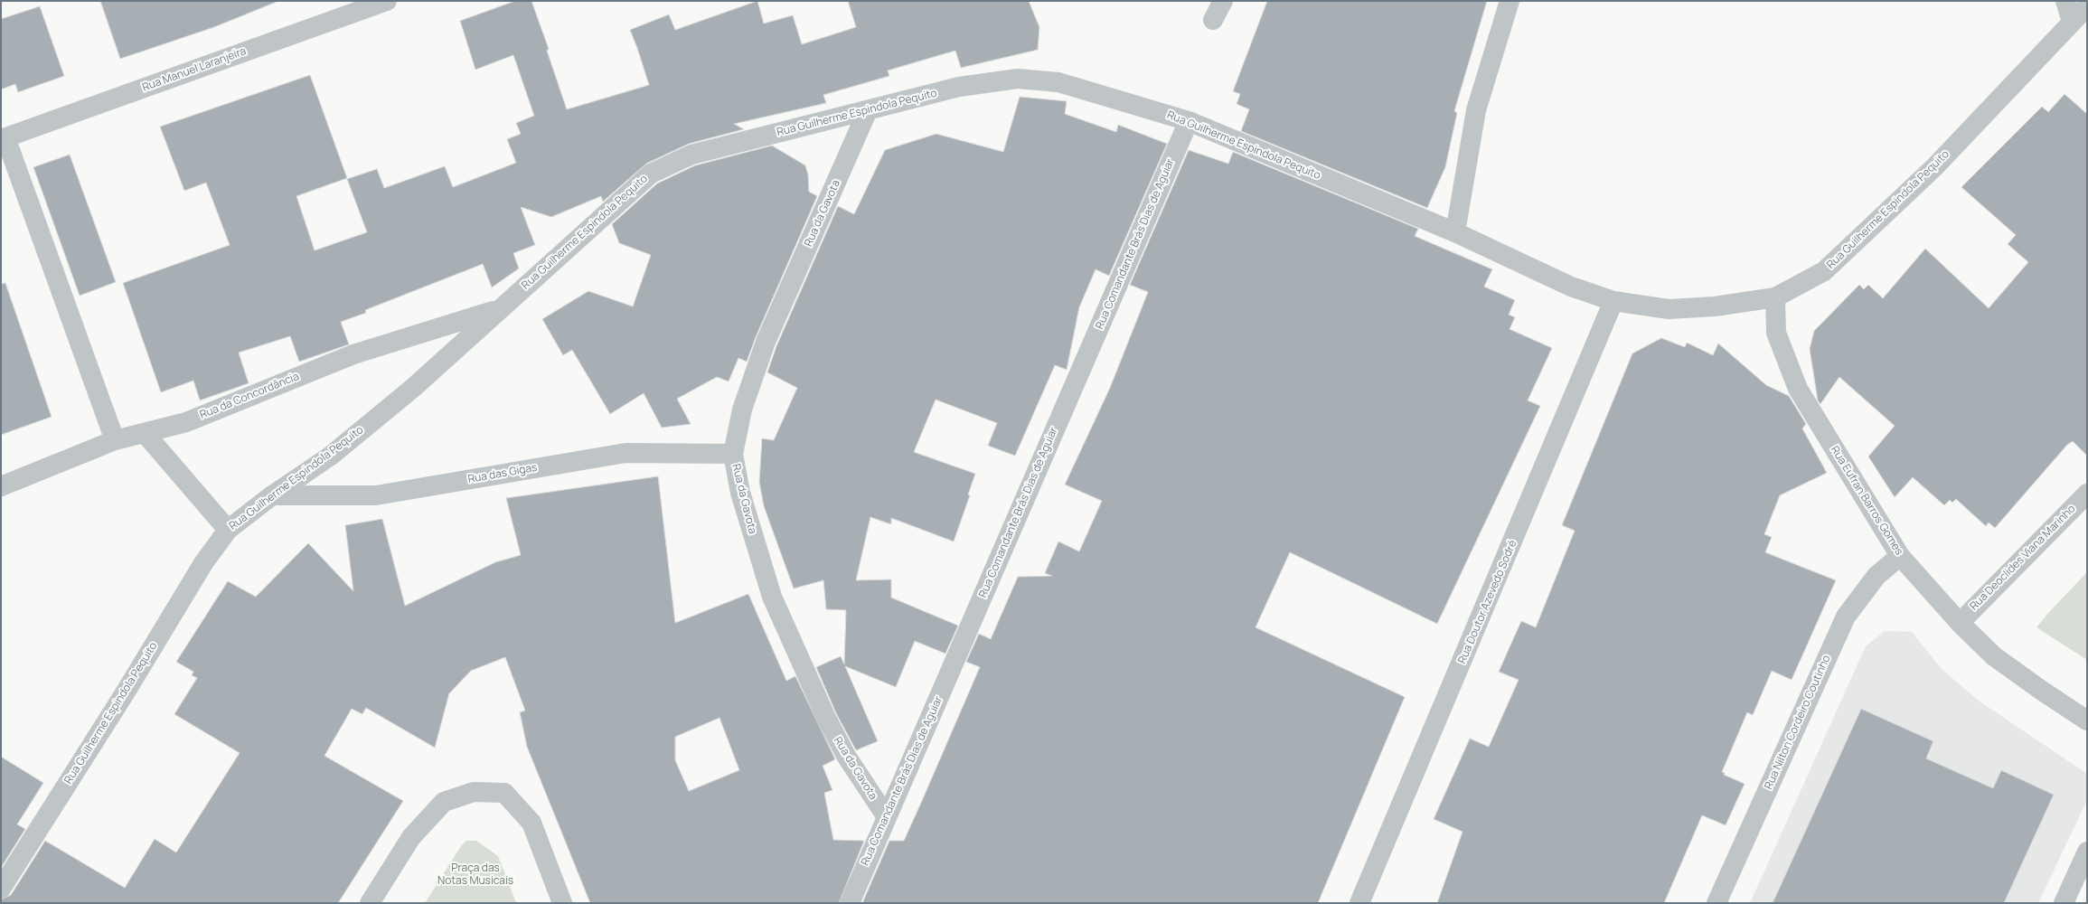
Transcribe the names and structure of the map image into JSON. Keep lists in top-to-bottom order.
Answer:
{
  "streets": {
    "street": [
      "Rua Manuel Laranjeira",
      "Rua Guilherme Espindola Pequito",
      "Rua da Gavota",
      "Rua Comandante Brás Dias de Aguiar",
      "Rua da Concordância",
      "Rua das Gigas",
      "Rua Eufran Barros Gomes",
      "Rua Deoclides Viana Marinho",
      "Rua Doutor Azevedo Sodré",
      "Rua Nilton Cordeiro Coutinho"
    ]
  },
  "crossings": [
    ["Rua Guilherme Espindola Pequito", "Rua da Gavota"],
    ["Rua Guilherme Espindola Pequito", "Rua Comandante Brás Dias de Aguiar"],
    ["Rua Guilherme Espindola Pequito", "Rua da Concordância"],
    ["Rua Guilherme Espindola Pequito", "Rua das Gigas"],
    ["Rua Guilherme Espindola Pequito", "Rua Eufran Barros Gomes"],
    ["Rua Guilherme Espindola Pequito", "Rua Doutor Azevedo Sodré"],
    ["Rua da Gavota", "Rua Comandante Brás Dias de Aguiar"],
    ["Rua da Gavota", "Rua das Gigas"],
    ["Rua Eufran Barros Gomes", "Rua Deoclides Viana Marinho"],
    ["Rua Eufran Barros Gomes", "Rua Nilton Cordeiro Coutinho"]
  ],
  "parks": ["Praça das Notas Musicais"]
}
